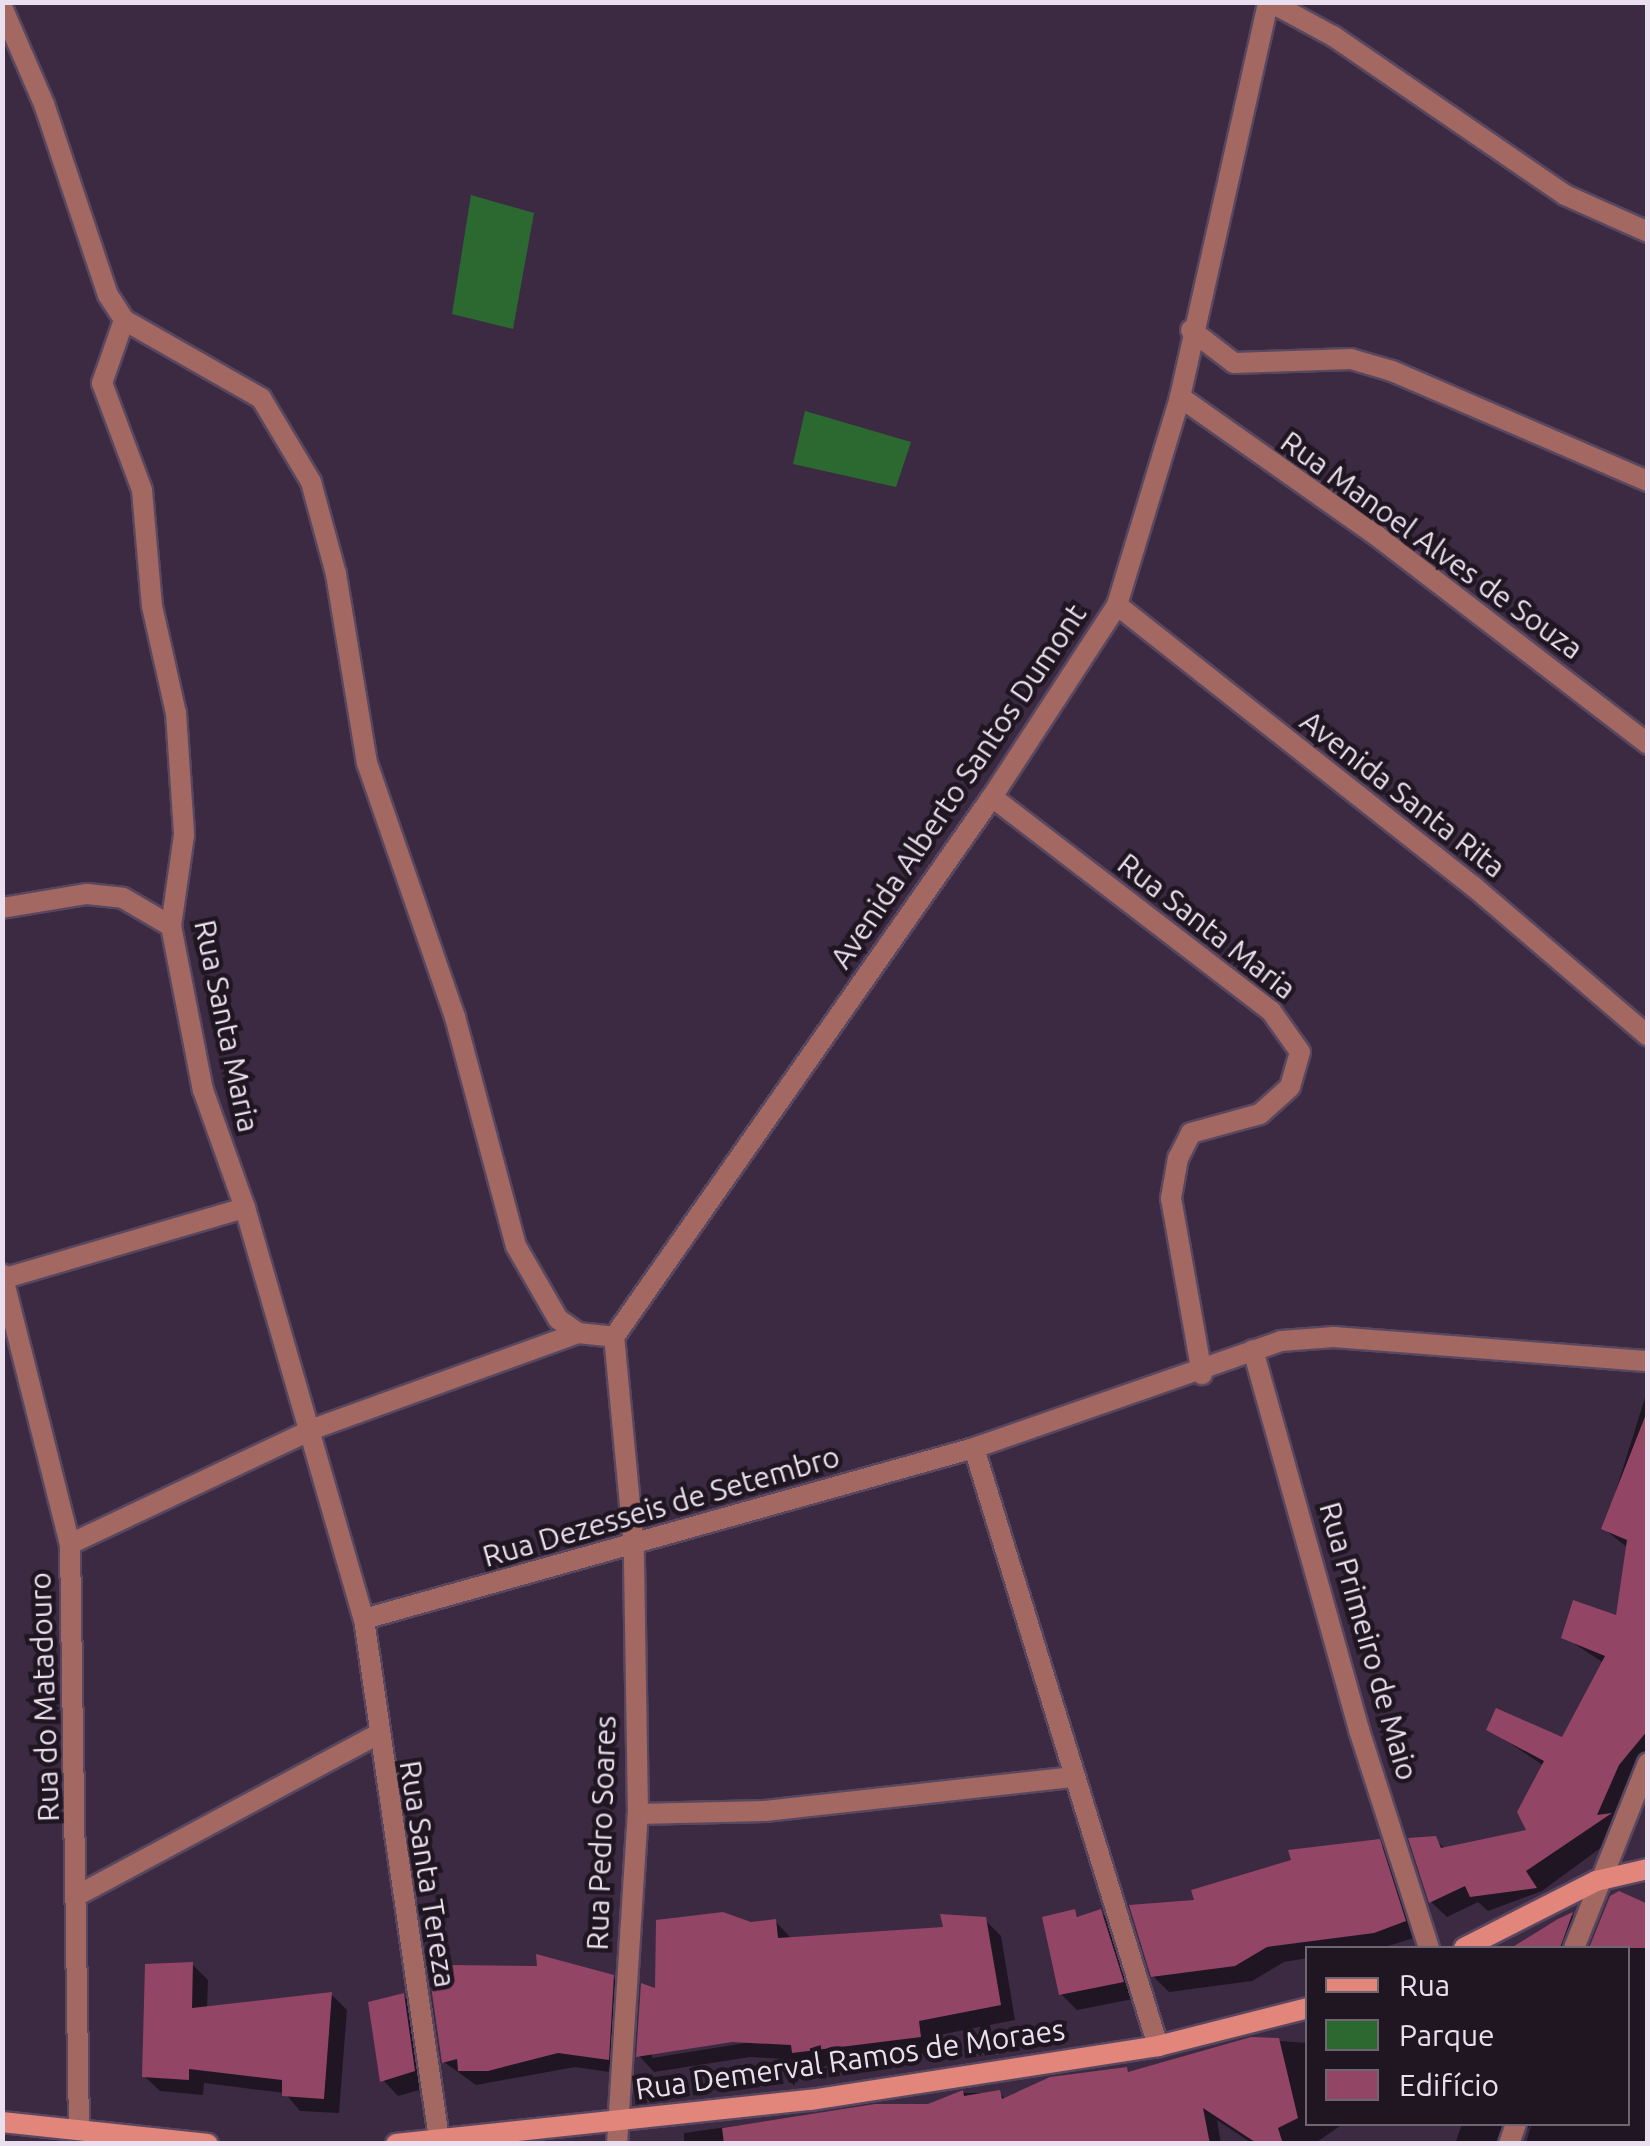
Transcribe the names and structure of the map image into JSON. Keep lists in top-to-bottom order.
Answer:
{
  "streets": {
    "street": [
      "Rua Manoel Alves de Souza",
      "Avenida Alberto Santos Dumont",
      "Avenida Santa Rita",
      "Rua Santa Maria",
      "Rua Dezesseis de Setembro",
      "Rua Primeiro de Maio",
      "Rua do Matadouro",
      "Rua Pedro Soares",
      "Rua Santa Tereza",
      "Rua Demerval Ramos de Moraes"
    ]
  },
  "crossings": [
    ["Rua Manoel Alves de Souza", "Avenida Alberto Santos Dumont"],
    ["Avenida Alberto Santos Dumont", "Avenida Santa Rita"],
    ["Avenida Alberto Santos Dumont", "Rua Santa Maria"],
    ["Rua Santa Maria", "Rua Dezesseis de Setembro"],
    ["Rua Santa Maria", "Rua Santa Tereza"],
    ["Rua Dezesseis de Setembro", "Rua Primeiro de Maio"],
    ["Rua Dezesseis de Setembro", "Rua Pedro Soares"],
    ["Rua Dezesseis de Setembro", "Rua Santa Tereza"],
    ["Rua Pedro Soares", "Rua Demerval Ramos de Moraes"],
    ["Rua Santa Tereza", "Rua Demerval Ramos de Moraes"]
  ],
  "legend": ["Rua", "Parque", "Edifício"]
}
